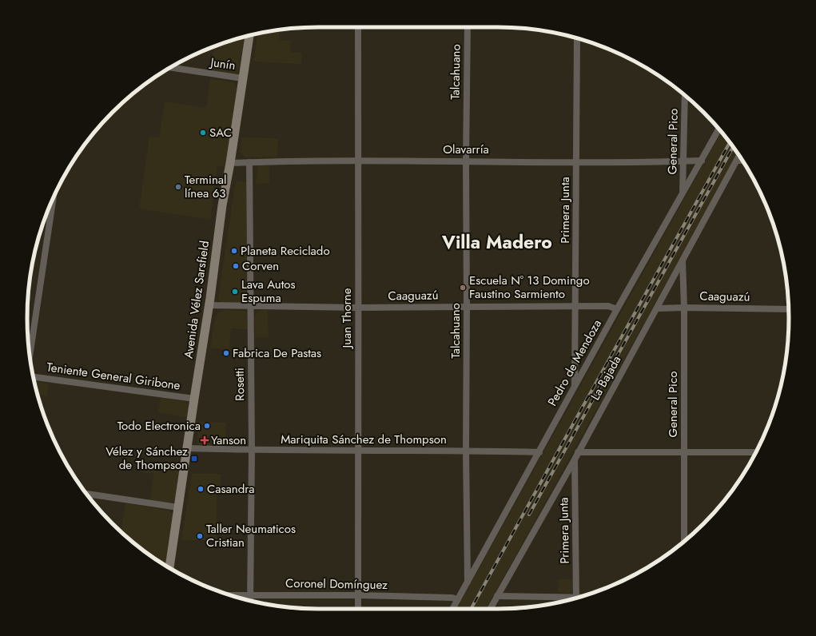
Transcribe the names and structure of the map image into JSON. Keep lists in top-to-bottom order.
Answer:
{
  "streets": {
    "main road": ["Avenida Vélez Sarsfield"],
    "street": [
      "Junín",
      "Talcahuano",
      "General Pico",
      "Olavarría",
      "Primera Junta",
      "Caaguazú",
      "Juan Thorne",
      "Pedro de Mendoza",
      "Teniente General Giribone",
      "La Bajada",
      "Rosetti",
      "Mariquita Sánchez de Thompson",
      "Coronel Domínguez"
    ]
  },
  "crossings": [
    ["Junín", "Avenida Vélez Sarsfield"],
    ["Talcahuano", "Olavarría"],
    ["Talcahuano", "Caaguazú"],
    ["Talcahuano", "Pedro de Mendoza"],
    ["Talcahuano", "Mariquita Sánchez de Thompson"],
    ["General Pico", "Olavarría"],
    ["General Pico", "Caaguazú"],
    ["General Pico", "Pedro de Mendoza"],
    ["General Pico", "La Bajada"],
    ["Olavarría", "Primera Junta"],
    ["Olavarría", "Avenida Vélez Sarsfield"],
    ["Olavarría", "Juan Thorne"],
    ["Olavarría", "Pedro de Mendoza"],
    ["Olavarría", "Rosetti"],
    ["Primera Junta", "Caaguazú"],
    ["Primera Junta", "Pedro de Mendoza"],
    ["Primera Junta", "La Bajada"],
    ["Caaguazú", "Avenida Vélez Sarsfield"],
    ["Caaguazú", "Juan Thorne"],
    ["Caaguazú", "Pedro de Mendoza"],
    ["Caaguazú", "La Bajada"],
    ["Caaguazú", "Rosetti"],
    ["Avenida Vélez Sarsfield", "Teniente General Giribone"],
    ["Avenida Vélez Sarsfield", "Mariquita Sánchez de Thompson"],
    ["Juan Thorne", "Mariquita Sánchez de Thompson"],
    ["Juan Thorne", "Coronel Domínguez"],
    ["Pedro de Mendoza", "Mariquita Sánchez de Thompson"],
    ["Pedro de Mendoza", "Coronel Domínguez"],
    ["Rosetti", "Mariquita Sánchez de Thompson"],
    ["Rosetti", "Coronel Domínguez"]
  ],
  "districts": ["Villa Madero"],
  "places": {
    "other": [
      "SAC",
      "Terminal línea 63",
      "Planeta Reciclado",
      "Corven",
      "Escuela Nº 13 Domingo Faustino Sarmiento",
      "Lava Autos Espuma",
      "Fabrica De Pastas",
      "Todo Electronica",
      "Casandra",
      "Taller Neumaticos Cristian"
    ],
    "health": ["Yanson"],
    "transit": ["Vélez y Sánchez de Thompson"]
  }
}
